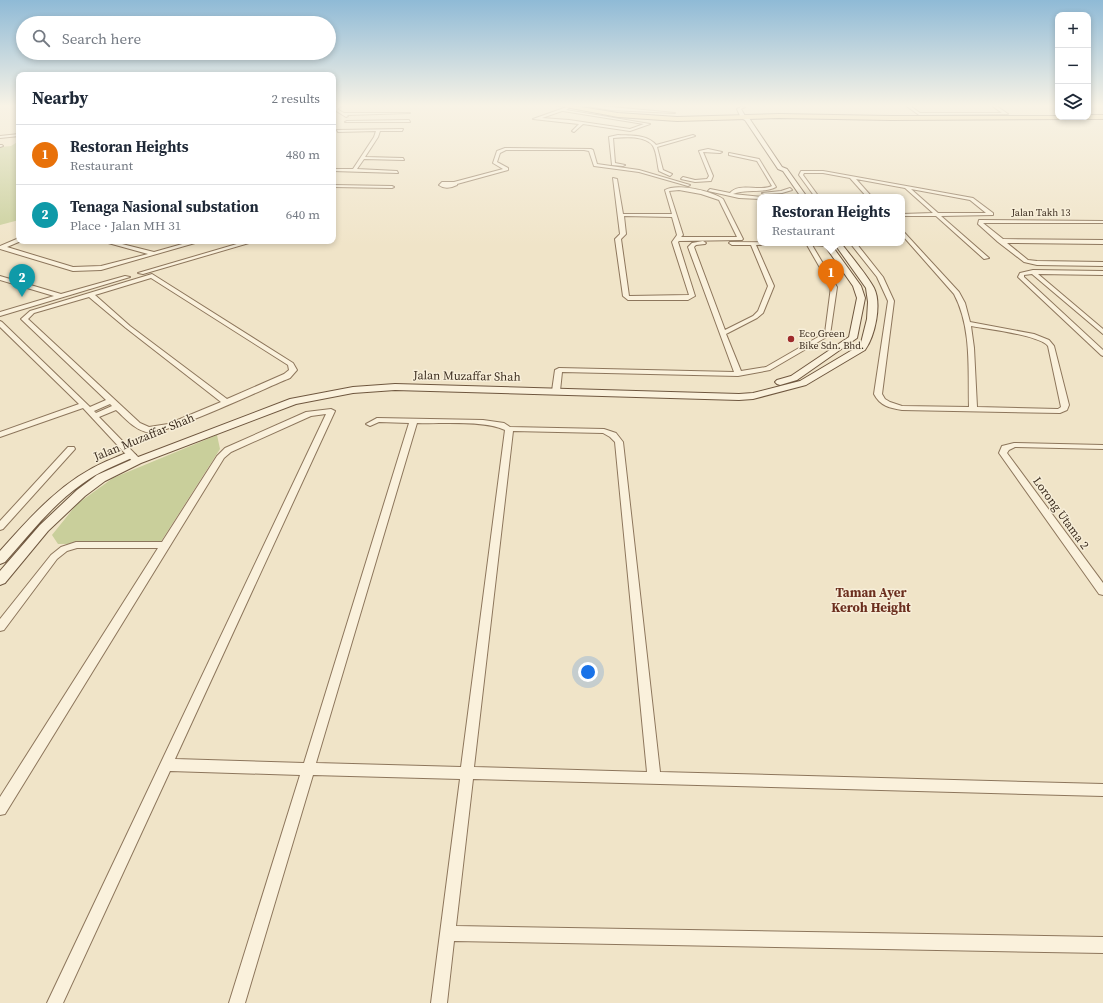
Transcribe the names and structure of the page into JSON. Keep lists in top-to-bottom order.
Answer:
{
  "streets": {
    "main road": ["Jalan Muzaffar Shah"],
    "street": ["Jalan Takh 13", "Lorong Utama 2"]
  },
  "districts": ["Taman Ayer Keroh Height"],
  "places": ["Eco Green Bike Sdn. Bhd."],
  "page": {
    "map_buttons": ["+", "−"],
    "search": "Search here",
    "heading": ["Nearby", "2 results"],
    "list": [
      {
        "mark": "1",
        "name": "Restoran Heights",
        "note": "Restaurant",
        "value": "480 m"
      },
      {
        "mark": "2",
        "name": "Tenaga Nasional substation",
        "note": "Place · Jalan MH 31",
        "value": "640 m"
      }
    ],
    "popup": ["Restoran Heights", "Restaurant"],
    "pins": ["1", "2"]
  }
}
